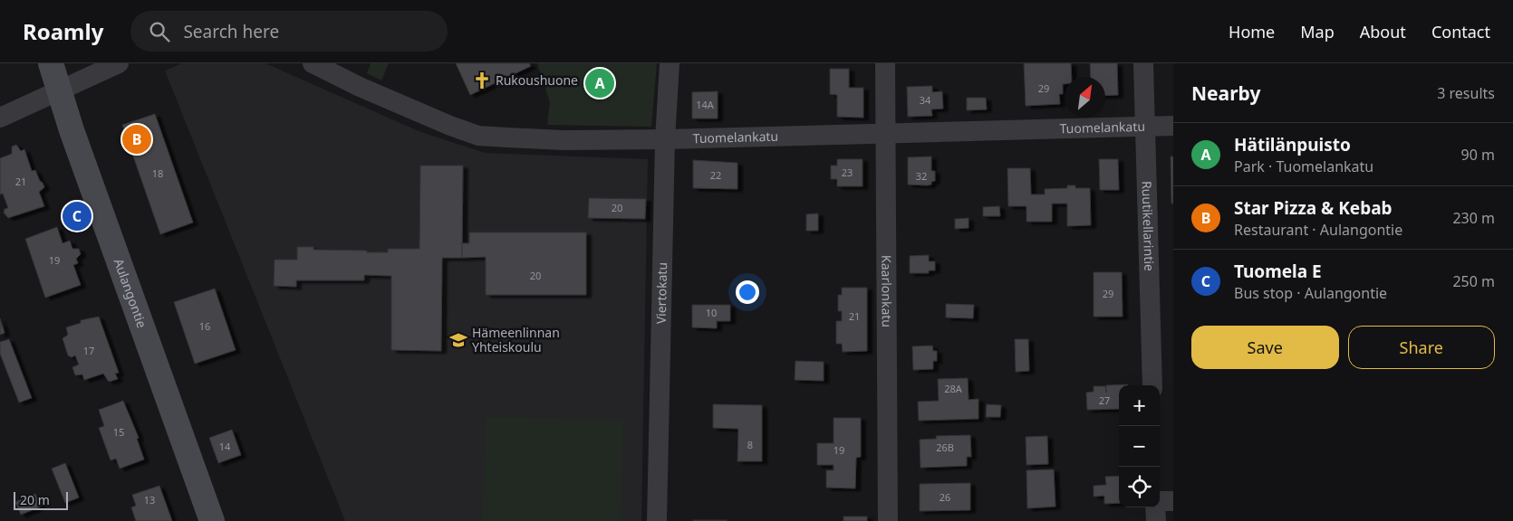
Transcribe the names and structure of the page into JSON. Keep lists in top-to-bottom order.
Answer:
{
  "streets": {
    "main road": ["Aulangontie"],
    "street": [
      "Tuomelankatu",
      "Ruutikellarintie",
      "Viertokatu",
      "Kaarlonkatu"
    ]
  },
  "crossings": [
    ["Tuomelankatu", "Ruutikellarintie"],
    ["Tuomelankatu", "Viertokatu"],
    ["Tuomelankatu", "Kaarlonkatu"]
  ],
  "places": {
    "church": ["Rukoushuone"],
    "school or university": ["Hämeenlinnan Yhteiskoulu"]
  },
  "house_numbers": [
    "29",
    "34",
    "14A",
    "23",
    "18",
    "22",
    "32",
    "21",
    "20",
    "19",
    "20",
    "29",
    "10",
    "21",
    "16",
    "17",
    "28A",
    "27",
    "15",
    "8",
    "14",
    "26B",
    "19",
    "26",
    "13"
  ],
  "scale_bar": "20 m",
  "north": "top right",
  "page": {
    "header": "Roamly",
    "search": "Search here",
    "nav": [
      "Home",
      "Map",
      "About",
      "Contact"
    ],
    "heading": ["Nearby", "3 results"],
    "pins": ["A", "B", "C"],
    "list": [
      {
        "mark": "A",
        "name": "Hätilänpuisto",
        "note": "Park · Tuomelankatu",
        "value": "90 m"
      },
      {
        "mark": "B",
        "name": "Star Pizza & Kebab",
        "note": "Restaurant · Aulangontie",
        "value": "230 m"
      },
      {
        "mark": "C",
        "name": "Tuomela E",
        "note": "Bus stop · Aulangontie",
        "value": "250 m"
      }
    ],
    "buttons": ["Save", "Share"],
    "map_buttons": ["+", "−"],
    "scale": "20 m"
  }
}
